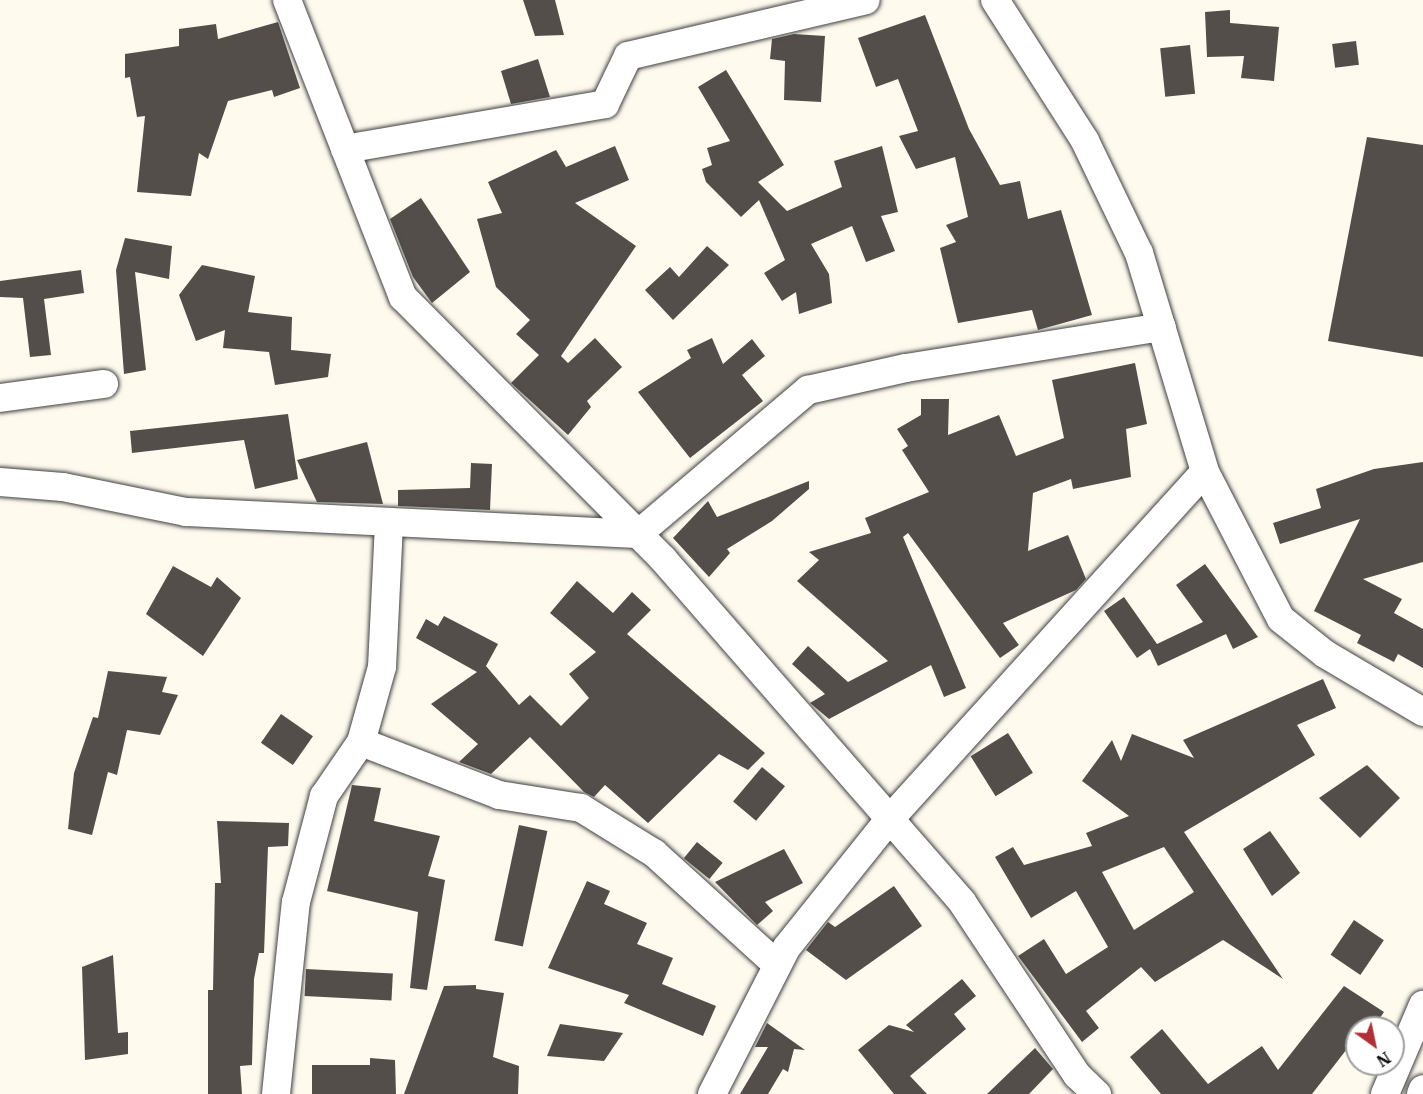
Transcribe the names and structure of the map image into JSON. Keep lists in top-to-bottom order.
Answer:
{
  "north": "bottom right"
}
